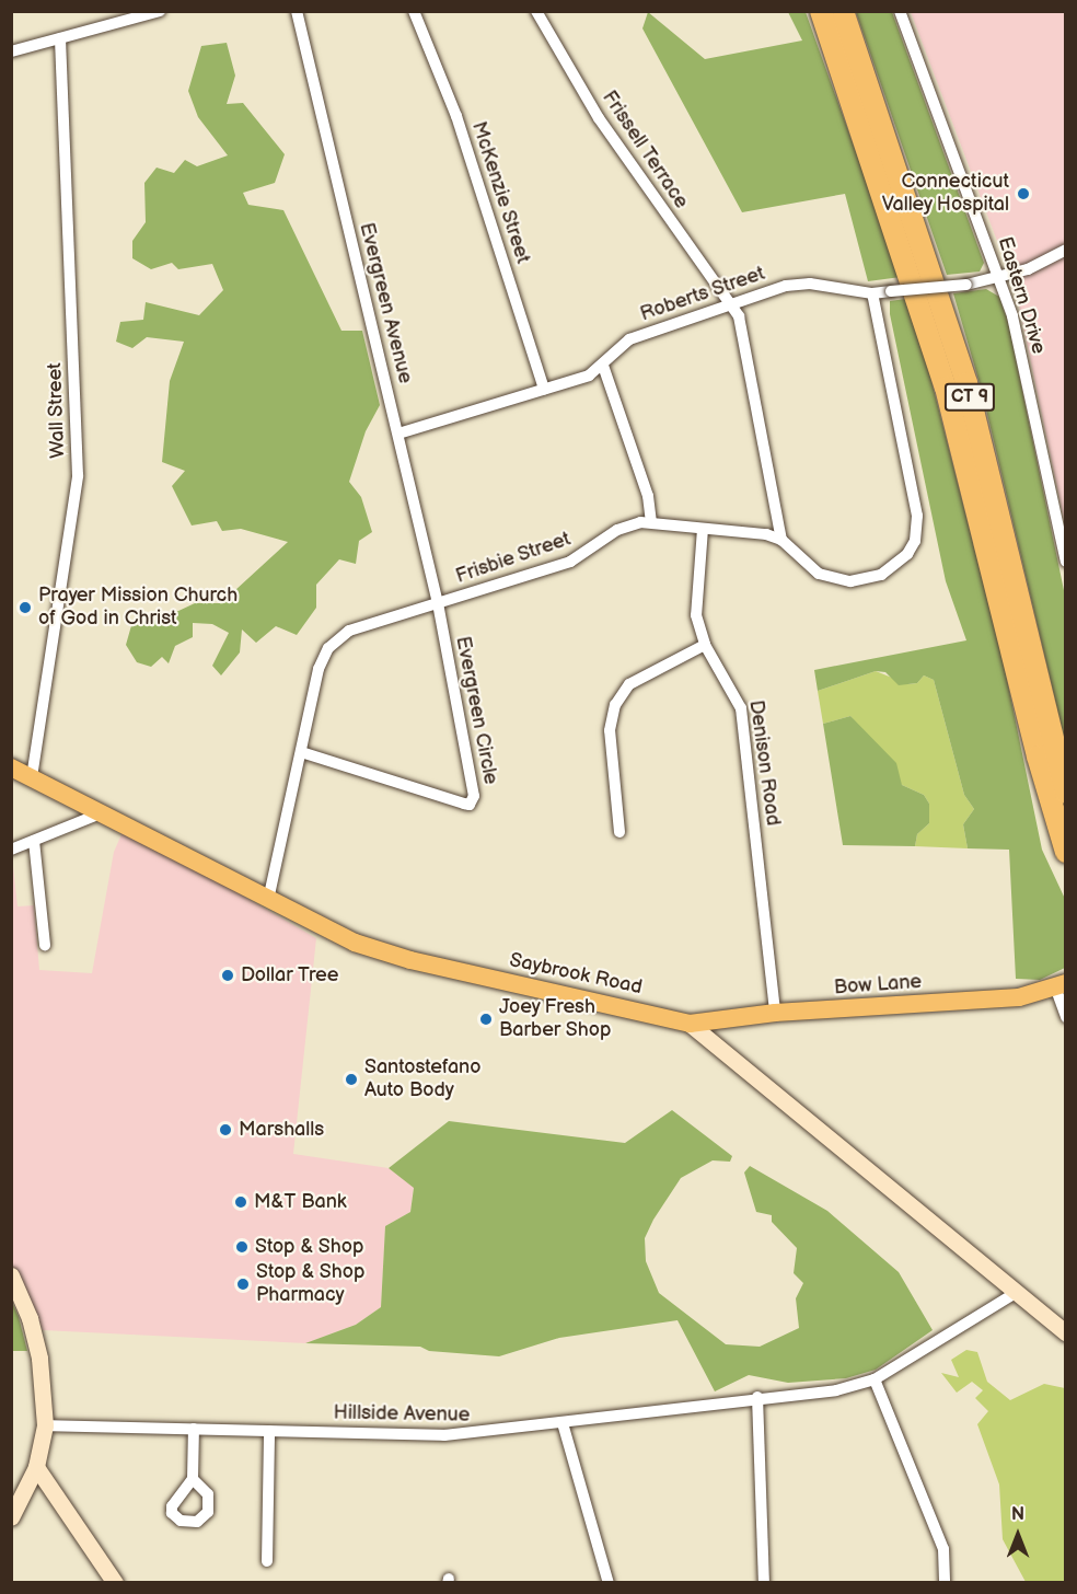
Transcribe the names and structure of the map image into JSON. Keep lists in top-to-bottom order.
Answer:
{
  "streets": {
    "highway": ["CT 9"],
    "main road": ["Saybrook Road", "Bow Lane"],
    "street": [
      "Frissell Terrace",
      "McKenzie Street",
      "Roberts Street",
      "Eastern Drive",
      "Evergreen Avenue",
      "Wall Street",
      "Frisbie Street",
      "Evergreen Circle",
      "Denison Road",
      "Hillside Avenue"
    ]
  },
  "crossings": [
    ["Frissell Terrace", "Roberts Street"],
    ["Frissell Terrace", "Frisbie Street"],
    ["McKenzie Street", "Roberts Street"],
    ["Roberts Street", "Eastern Drive"],
    ["Roberts Street", "Evergreen Avenue"],
    ["Evergreen Avenue", "Frisbie Street"],
    ["Evergreen Avenue", "Evergreen Circle"],
    ["Wall Street", "Saybrook Road"],
    ["Frisbie Street", "Evergreen Circle"],
    ["Frisbie Street", "Denison Road"],
    ["Frisbie Street", "Saybrook Road"],
    ["Denison Road", "Bow Lane"],
    ["Saybrook Road", "Bow Lane"],
    ["Saybrook Road", "Hillside Avenue"]
  ],
  "places": [
    "Connecticut Valley Hospital",
    "Prayer Mission Church of God in Christ",
    "Dollar Tree",
    "Joey Fresh Barber Shop",
    "Santostefano Auto Body",
    "Marshalls",
    "M&T Bank",
    "Stop & Shop",
    "Stop & Shop Pharmacy"
  ],
  "north": "top"
}
